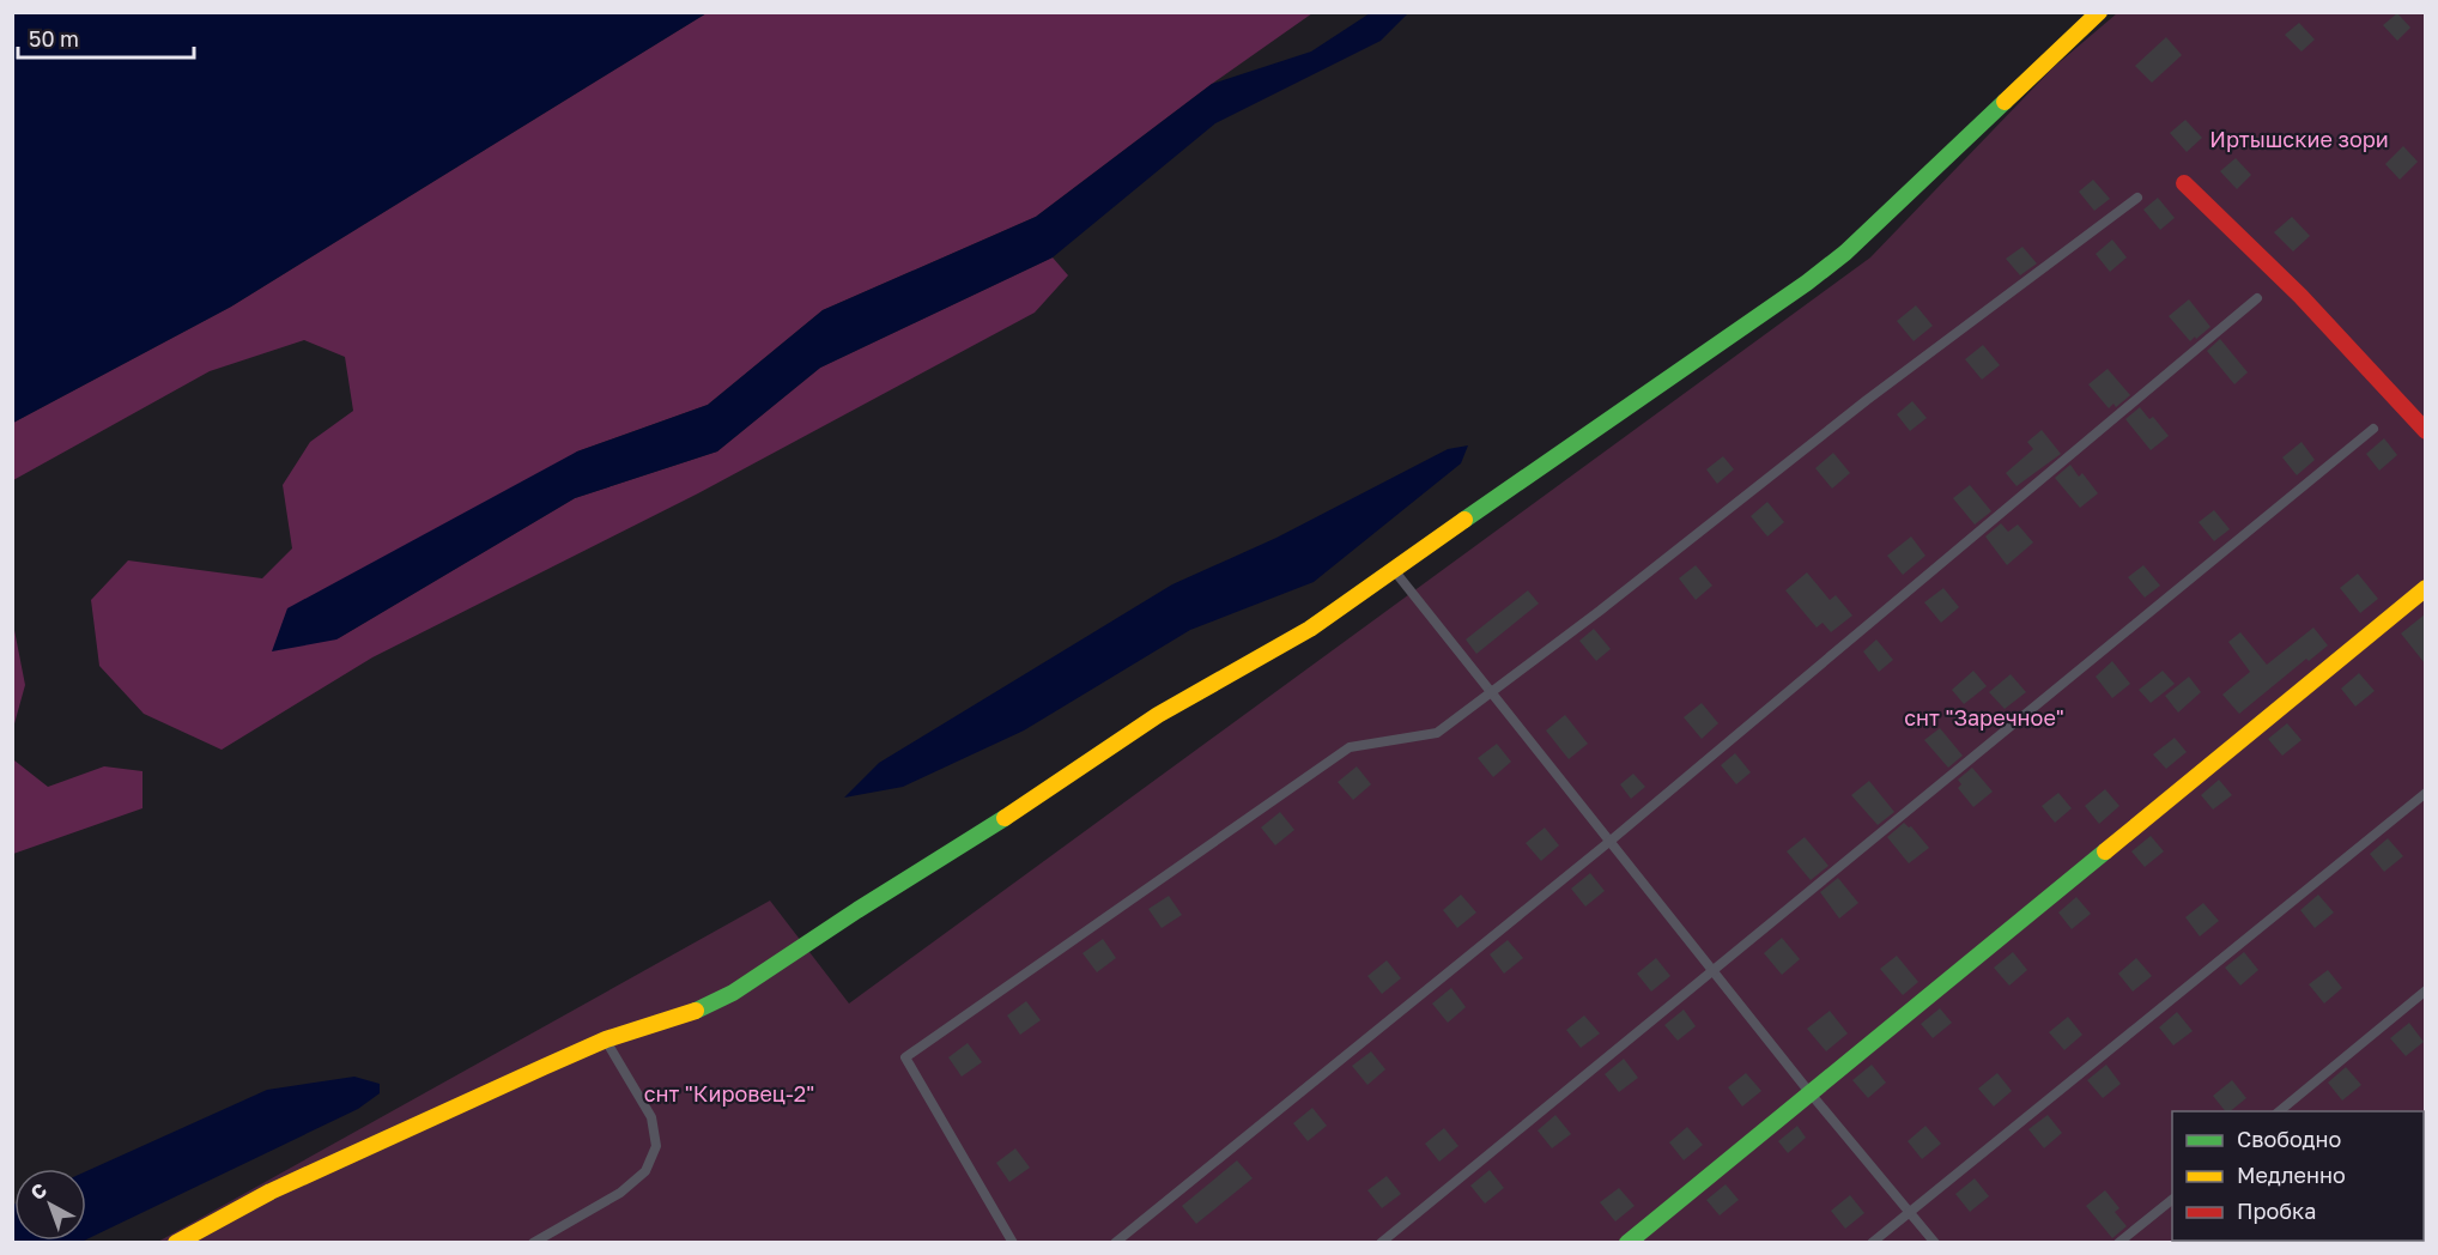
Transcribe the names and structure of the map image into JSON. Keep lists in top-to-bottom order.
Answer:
{
  "parks": ["Иртышские зори", "снт \"Заречное\"", "снт \"Кировец-2\""],
  "legend": ["Свободно", "Медленно", "Пробка"],
  "scale_bar": "50 m",
  "north": "top left"
}
